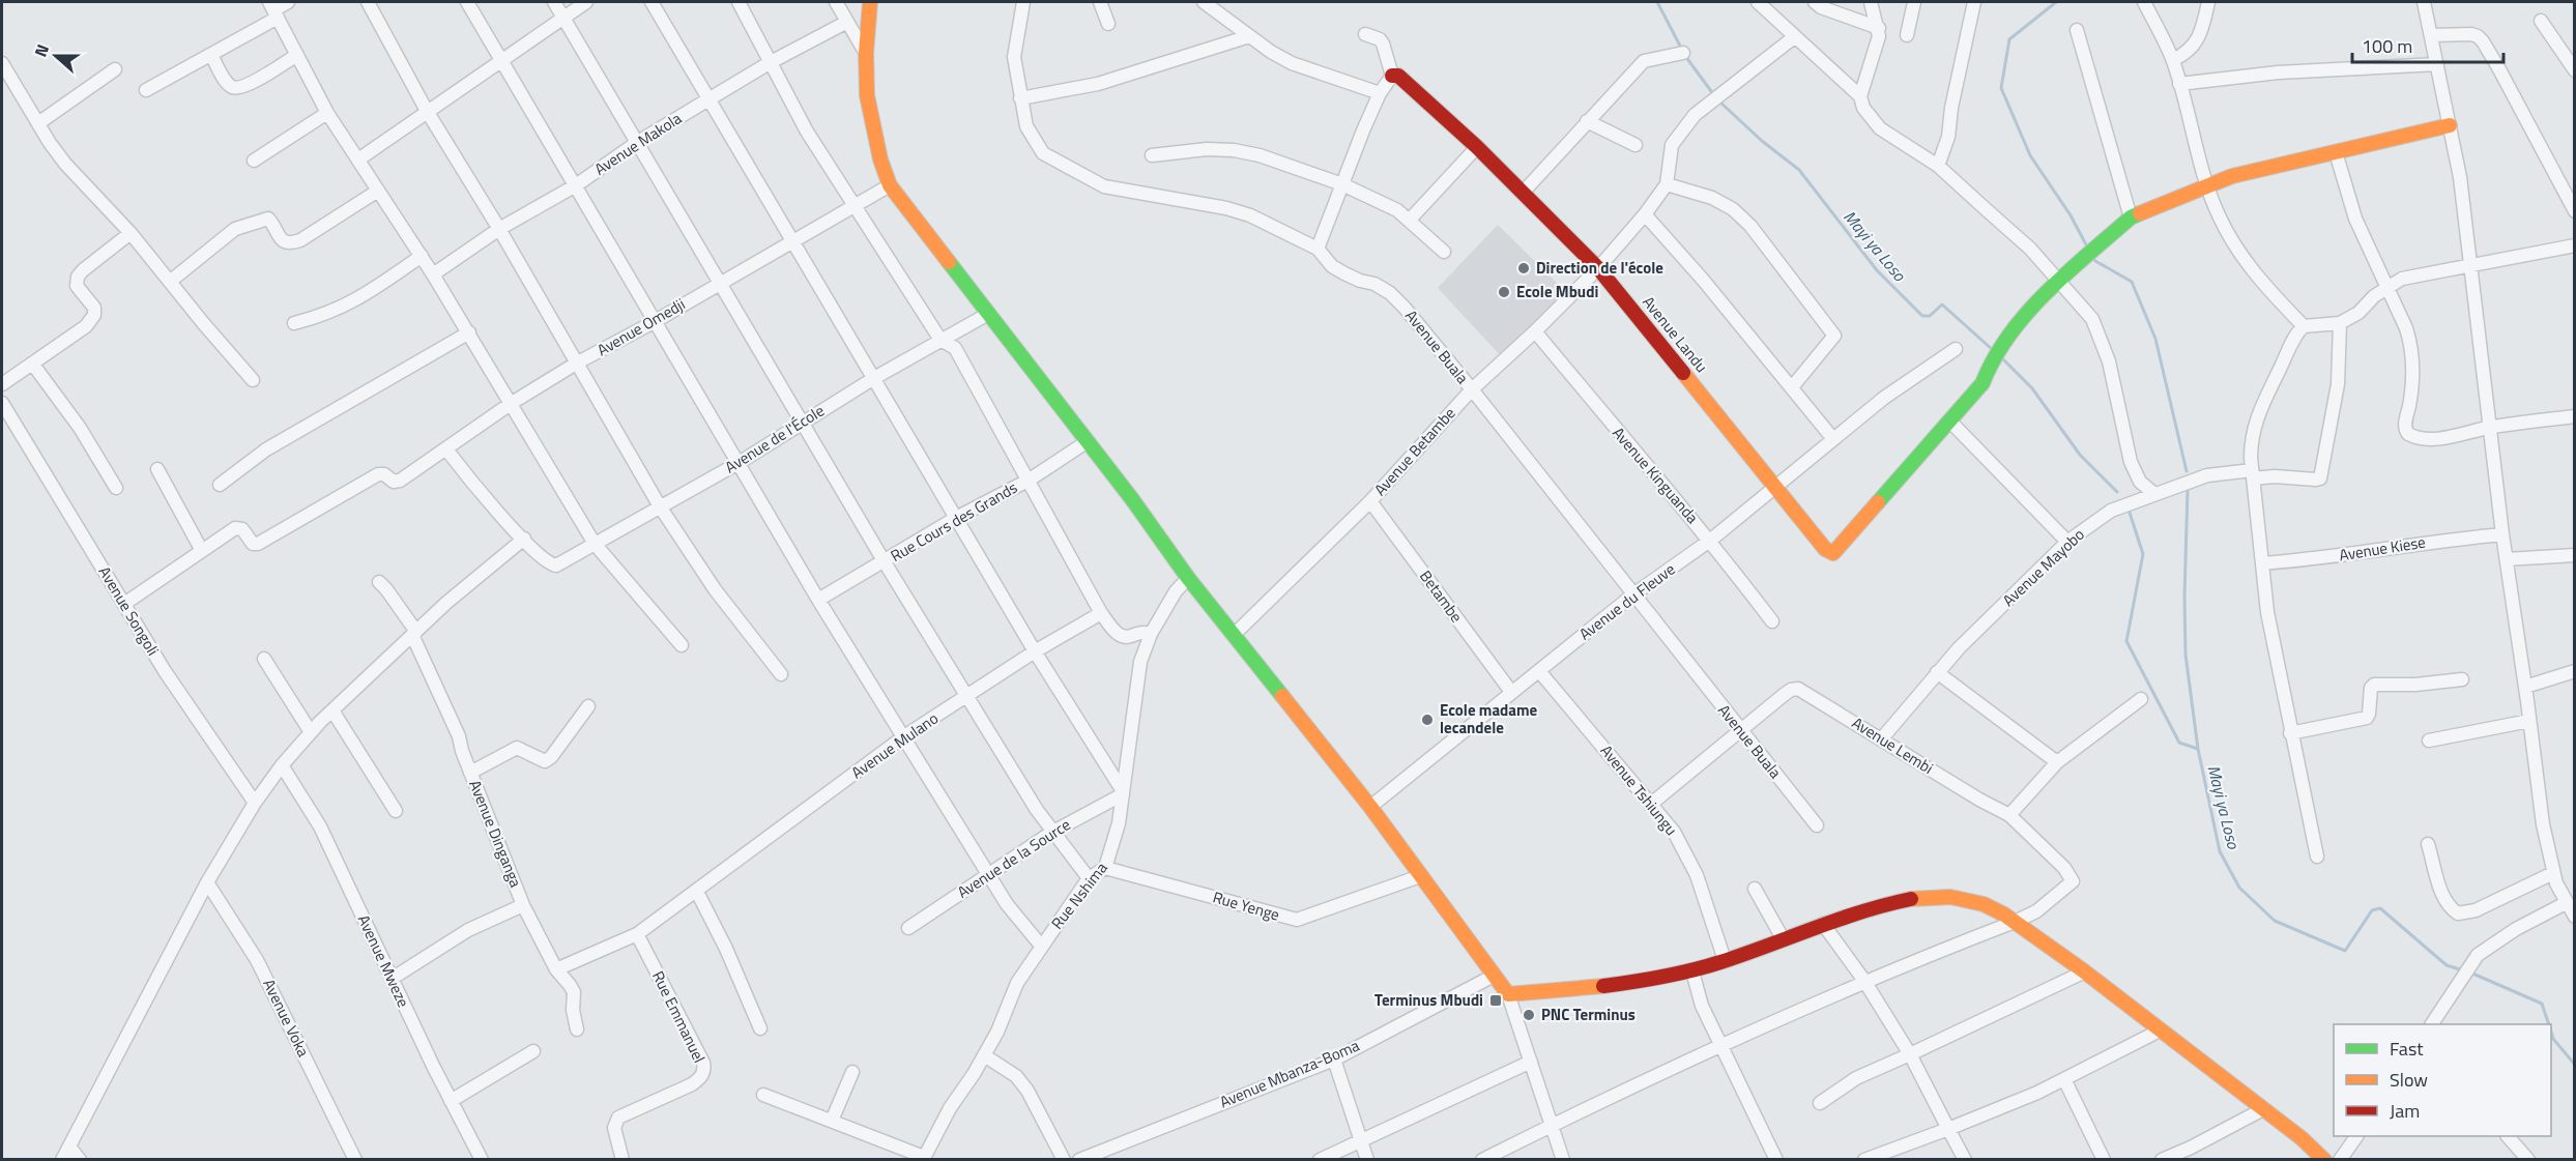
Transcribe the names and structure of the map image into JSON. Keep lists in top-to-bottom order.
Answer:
{
  "streets": {
    "street": [
      "Avenue Makola",
      "Avenue Omedji",
      "Avenue Landu",
      "Avenue Buala",
      "Avenue de l'École",
      "Avenue Betambe",
      "Avenue Kinguanda",
      "Rue Cours des Grands",
      "Avenue Kiese",
      "Avenue Mayobo",
      "Betambe",
      "Avenue du Fleuve",
      "Avenue Songoli",
      "Avenue Mulano",
      "Avenue Lembi",
      "Avenue Tshiungu",
      "Avenue Dinganga",
      "Avenue de la Source",
      "Rue Nshima",
      "Rue Yenge",
      "Avenue Mweze",
      "Rue Emmanuel",
      "Avenue Voka",
      "Avenue Mbanza-Boma"
    ]
  },
  "crossings": [
    ["Avenue Landu", "Avenue Betambe"],
    ["Avenue Landu", "Avenue du Fleuve"],
    ["Avenue Buala", "Avenue Betambe"],
    ["Avenue Buala", "Avenue du Fleuve"],
    ["Avenue Buala", "Avenue Lembi"],
    ["Avenue Betambe", "Avenue Kinguanda"],
    ["Avenue Betambe", "Betambe"],
    ["Avenue Kinguanda", "Avenue du Fleuve"],
    ["Avenue Mayobo", "Avenue Lembi"],
    ["Betambe", "Avenue du Fleuve"],
    ["Avenue du Fleuve", "Avenue Tshiungu"],
    ["Avenue Lembi", "Avenue Tshiungu"],
    ["Avenue de la Source", "Rue Nshima"],
    ["Rue Nshima", "Rue Yenge"]
  ],
  "water": ["Mayi ya Loso"],
  "places": {
    "other": [
      "Direction de l'école",
      "Ecole Mbudi",
      "Ecole madame lecandele",
      "PNC Terminus"
    ],
    "transit": ["Terminus Mbudi"]
  },
  "legend": ["Fast", "Slow", "Jam"],
  "scale_bar": "100 m",
  "north": "left"
}
